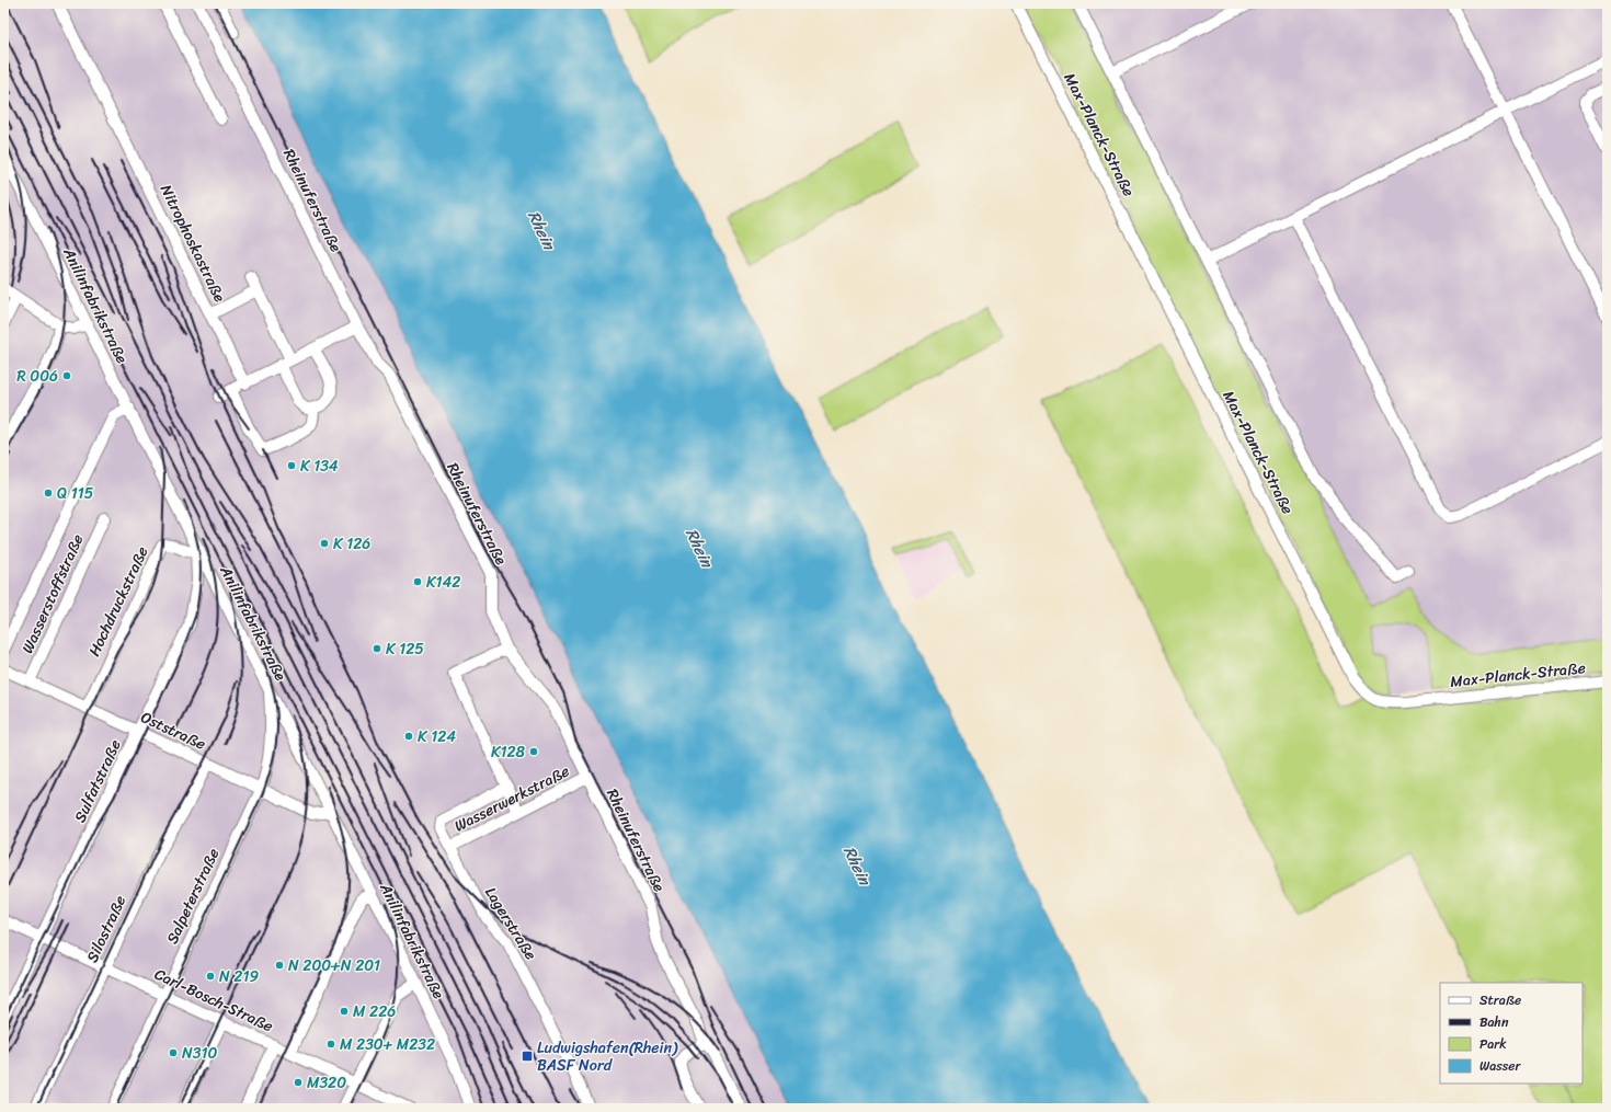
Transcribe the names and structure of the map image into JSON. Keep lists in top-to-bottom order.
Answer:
{
  "streets": {
    "street": [
      "Max-Planck-Straße",
      "Rheinuferstraße",
      "Nitrophoskastraße",
      "Anilinfabrikstraße",
      "Wasserstoffstraße",
      "Hochdruckstraße",
      "Oststraße",
      "Sulfatstraße",
      "Wasserwerkstraße",
      "Salpeterstraße",
      "Lagerstraße",
      "Silostraße",
      "Carl-Bosch-Straße"
    ]
  },
  "crossings": [
    ["Rheinuferstraße", "Wasserwerkstraße"],
    ["Anilinfabrikstraße", "Hochdruckstraße"],
    ["Anilinfabrikstraße", "Oststraße"],
    ["Anilinfabrikstraße", "Sulfatstraße"],
    ["Anilinfabrikstraße", "Salpeterstraße"],
    ["Wasserstoffstraße", "Oststraße"],
    ["Hochdruckstraße", "Oststraße"],
    ["Hochdruckstraße", "Sulfatstraße"],
    ["Oststraße", "Sulfatstraße"],
    ["Oststraße", "Salpeterstraße"],
    ["Oststraße", "Silostraße"],
    ["Sulfatstraße", "Carl-Bosch-Straße"],
    ["Wasserwerkstraße", "Lagerstraße"],
    ["Salpeterstraße", "Carl-Bosch-Straße"],
    ["Silostraße", "Carl-Bosch-Straße"]
  ],
  "water": ["Rhein"],
  "places": {
    "other": [
      "R 006",
      "K 134",
      "Q 115",
      "K 126",
      "K142",
      "K 125",
      "K 124",
      "K128",
      "N 200+N 201",
      "N 219",
      "M 226",
      "M 230+ M232",
      "N310",
      "M320"
    ],
    "transit": ["Ludwigshafen(Rhein) BASF Nord"]
  },
  "legend": [
    "Straße",
    "Bahn",
    "Park",
    "Wasser"
  ]
}
